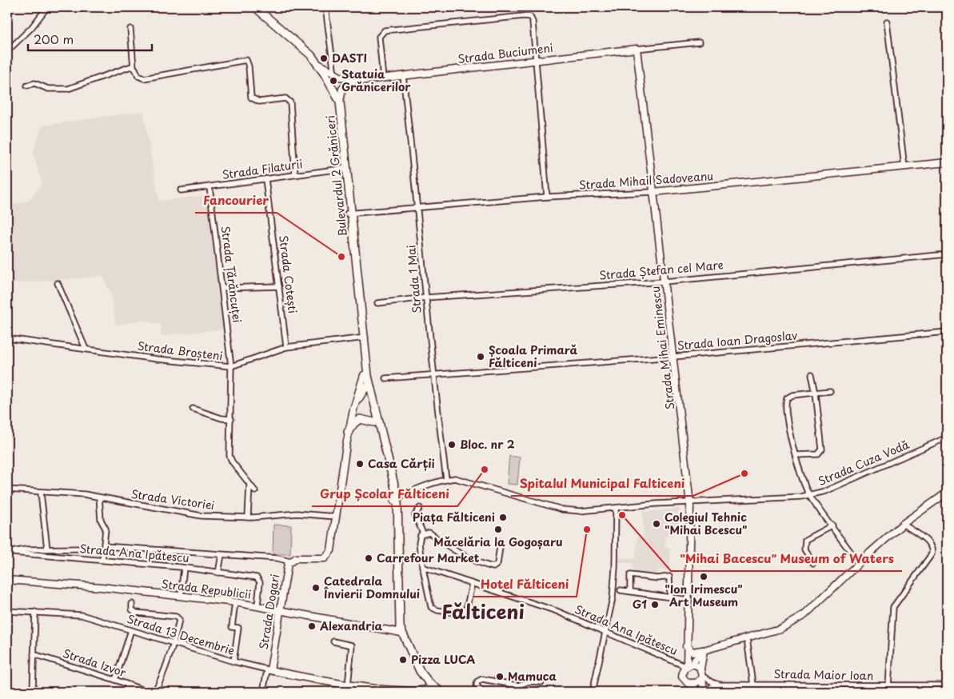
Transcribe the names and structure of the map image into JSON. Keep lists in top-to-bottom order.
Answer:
{
  "streets": {
    "main road": ["Bulevardul 2 Grăniceri"],
    "street": [
      "Strada Buciumeni",
      "Strada Filaturii",
      "Strada Mihail Sadoveanu",
      "Strada Ștefan cel Mare",
      "Strada Țărăncuței",
      "Strada Cotești",
      "Strada 1 Mai",
      "Strada Ioan Dragoslav",
      "Strada Mihai Eminescu",
      "Strada Broșteni",
      "Strada Cuza Vodă",
      "Strada Victoriei",
      "Strada Ana Ipătescu",
      "Strada Republicii",
      "Strada Dogari",
      "Strada 13 Decembrie",
      "Strada Izvor",
      "Strada Maior Ioan"
    ]
  },
  "crossings": [
    ["Strada Buciumeni", "Bulevardul 2 Grăniceri"],
    ["Strada Buciumeni", "Strada 1 Mai"],
    ["Strada Buciumeni", "Strada Mihai Eminescu"],
    ["Strada Filaturii", "Bulevardul 2 Grăniceri"],
    ["Strada Filaturii", "Strada Țărăncuței"],
    ["Strada Filaturii", "Strada Cotești"],
    ["Bulevardul 2 Grăniceri", "Strada Mihail Sadoveanu"],
    ["Bulevardul 2 Grăniceri", "Strada Broșteni"],
    ["Bulevardul 2 Grăniceri", "Strada Dogari"],
    ["Strada Mihail Sadoveanu", "Strada 1 Mai"],
    ["Strada Mihail Sadoveanu", "Strada Mihai Eminescu"],
    ["Strada Ștefan cel Mare", "Strada 1 Mai"],
    ["Strada Ștefan cel Mare", "Strada Mihai Eminescu"],
    ["Strada Țărăncuței", "Strada Broșteni"],
    ["Strada Cotești", "Strada Broșteni"],
    ["Strada 1 Mai", "Strada Ioan Dragoslav"],
    ["Strada 1 Mai", "Strada Cuza Vodă"],
    ["Strada Ioan Dragoslav", "Strada Mihai Eminescu"],
    ["Strada Mihai Eminescu", "Strada Cuza Vodă"],
    ["Strada Mihai Eminescu", "Strada Ana Ipătescu"],
    ["Strada Victoriei", "Strada Dogari"],
    ["Strada Ana Ipătescu", "Strada Republicii"],
    ["Strada Republicii", "Strada Dogari"],
    ["Strada Dogari", "Strada 13 Decembrie"]
  ],
  "districts": ["Fălticeni"],
  "places": [
    "DASTI",
    "Statuia Grănicerilor",
    "Fancourier",
    "Școala Primară Fălticeni",
    "Bloc. nr 2",
    "Casa Cărții",
    "Grup Școlar Fălticeni",
    "Spitalul Municipal Falticeni",
    "\"Mihai Bacescu\" Museum of Waters",
    "Piața Fălticeni",
    "Colegiul Tehnic \"Mihai Bcescu\"",
    "Măcelăria la Gogoșaru",
    "Hotel Fălticeni",
    "Carrefour Market",
    "\"Ion Irimescu\" Art Museum",
    "Catedrala Învierii Domnului",
    "G1",
    "Alexandria",
    "Pizza LUCA",
    "Mamuca"
  ],
  "scale_bar": "200 m"
}
